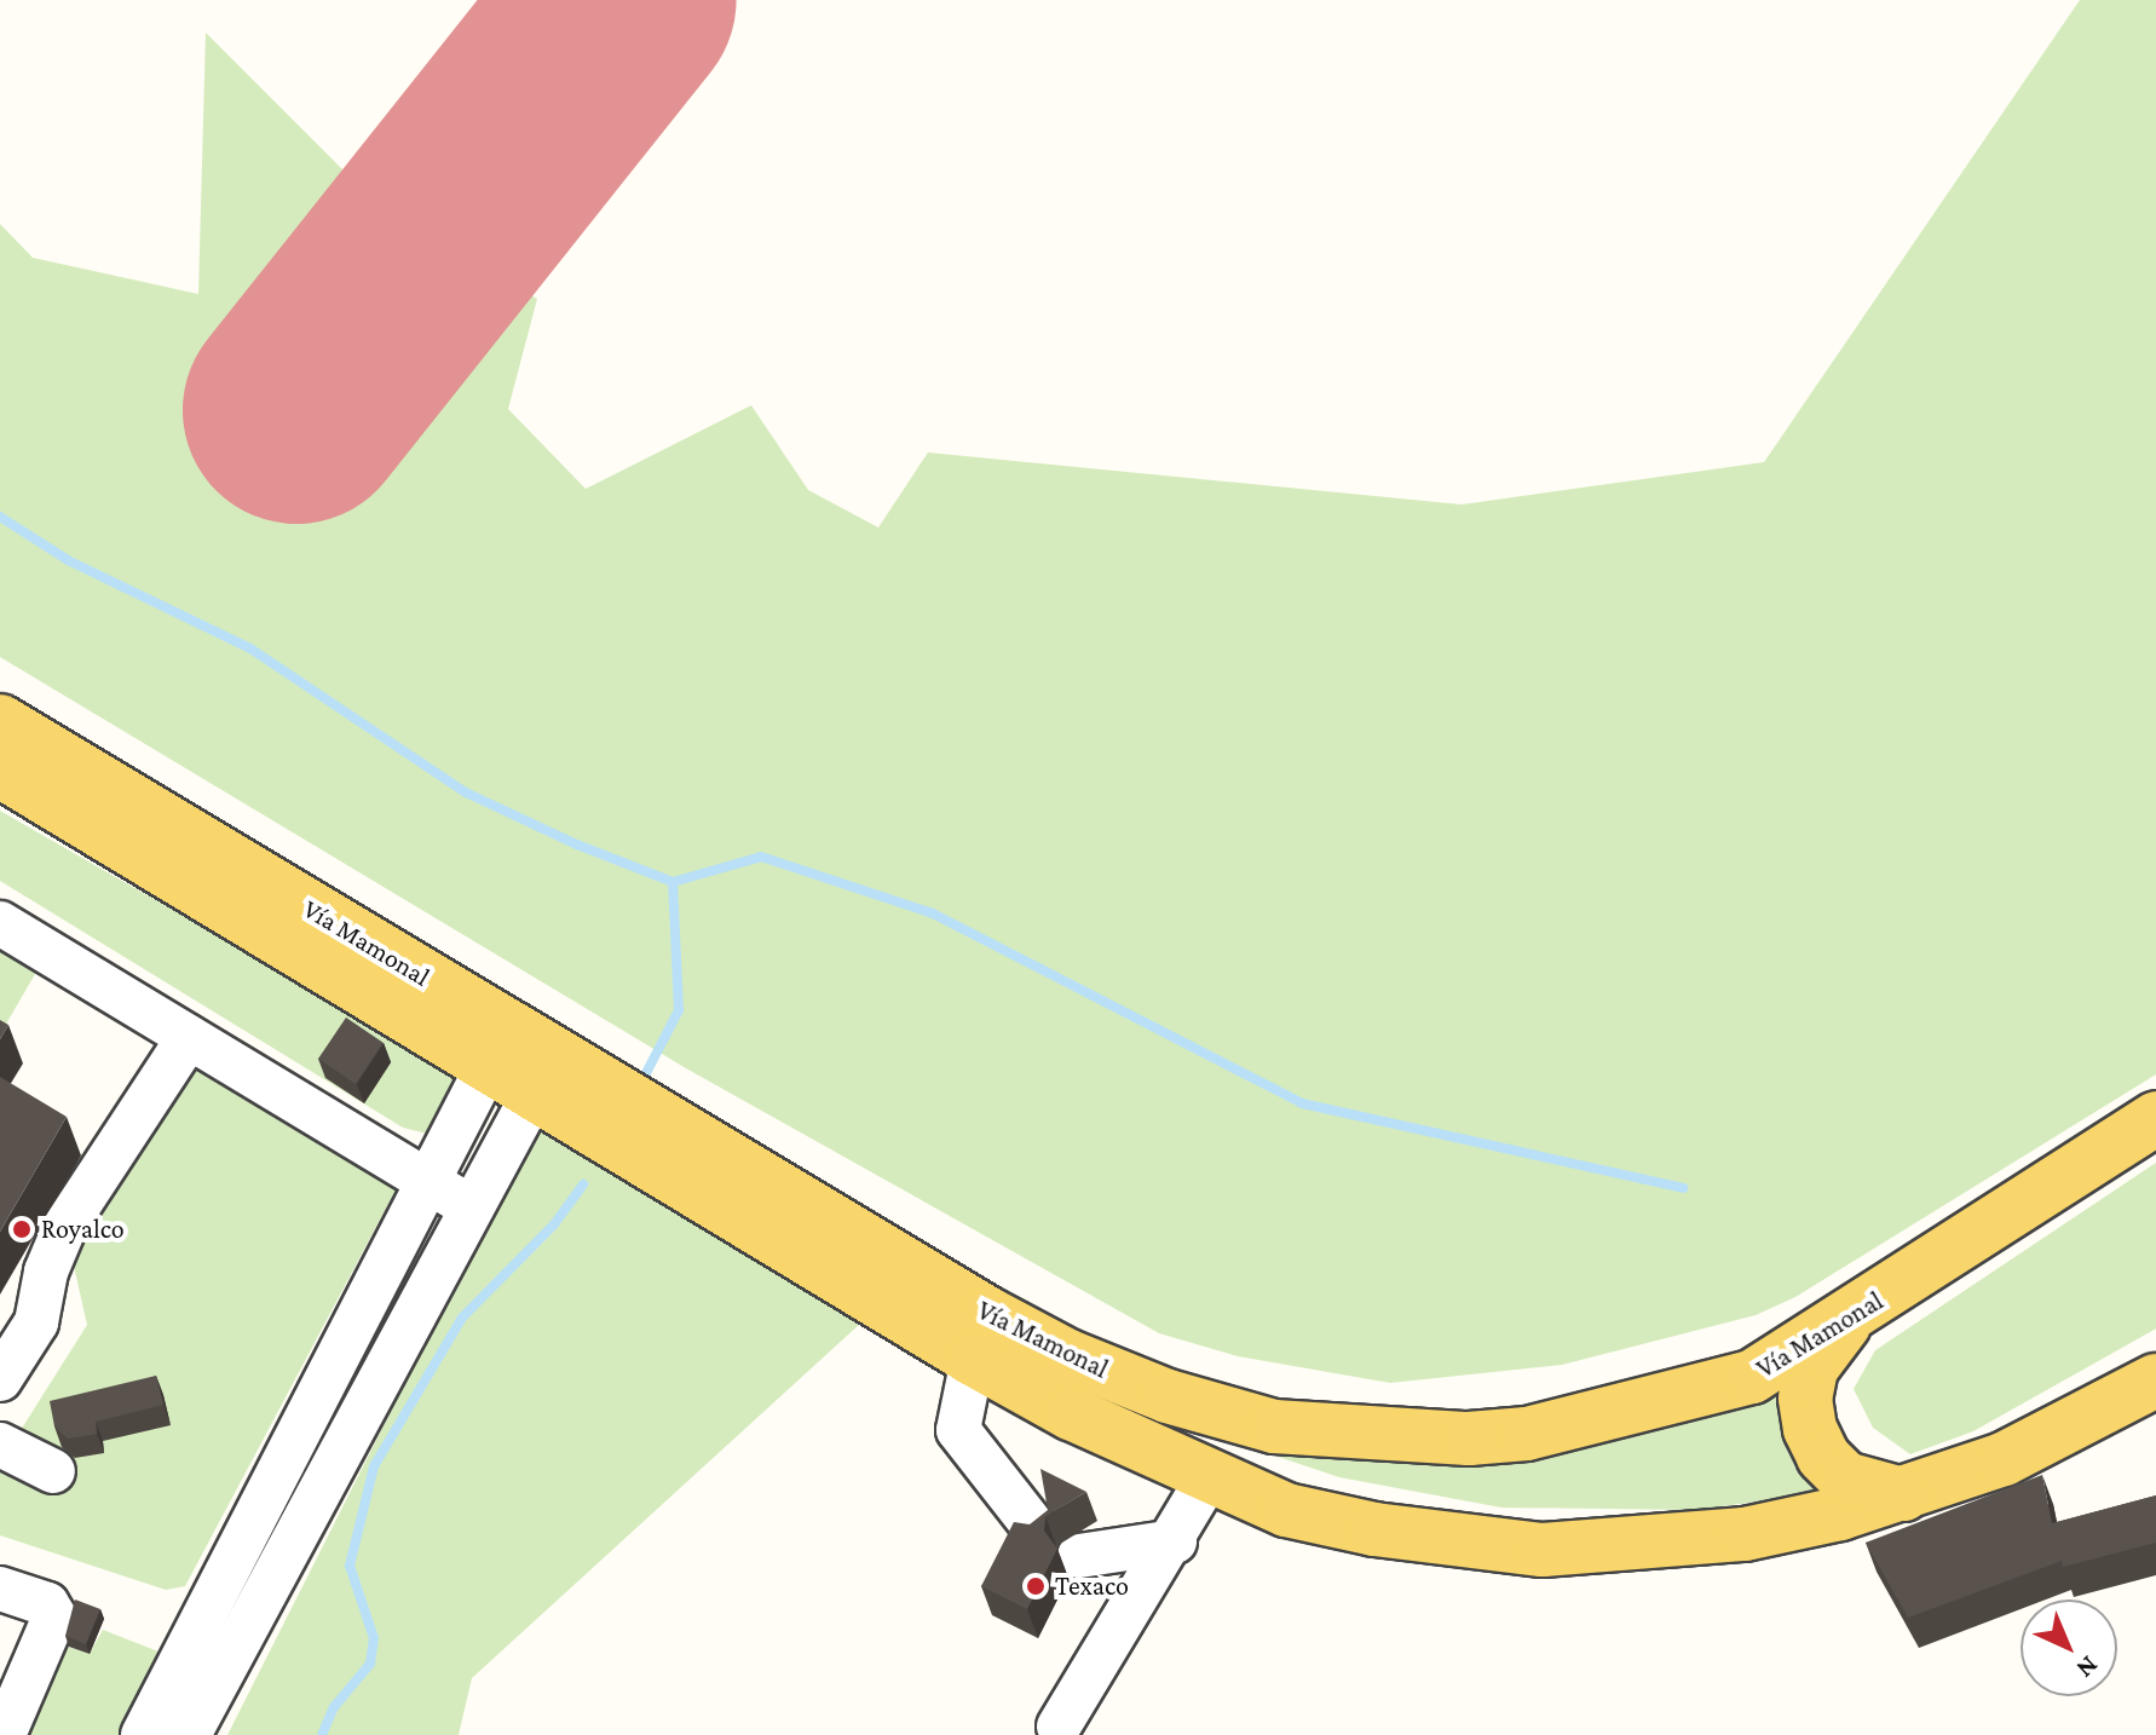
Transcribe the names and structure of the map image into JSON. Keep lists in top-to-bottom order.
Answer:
{
  "streets": {
    "main road": ["Vía Mamonal"]
  },
  "places": ["Royalco", "Texaco"],
  "north": "bottom right"
}
